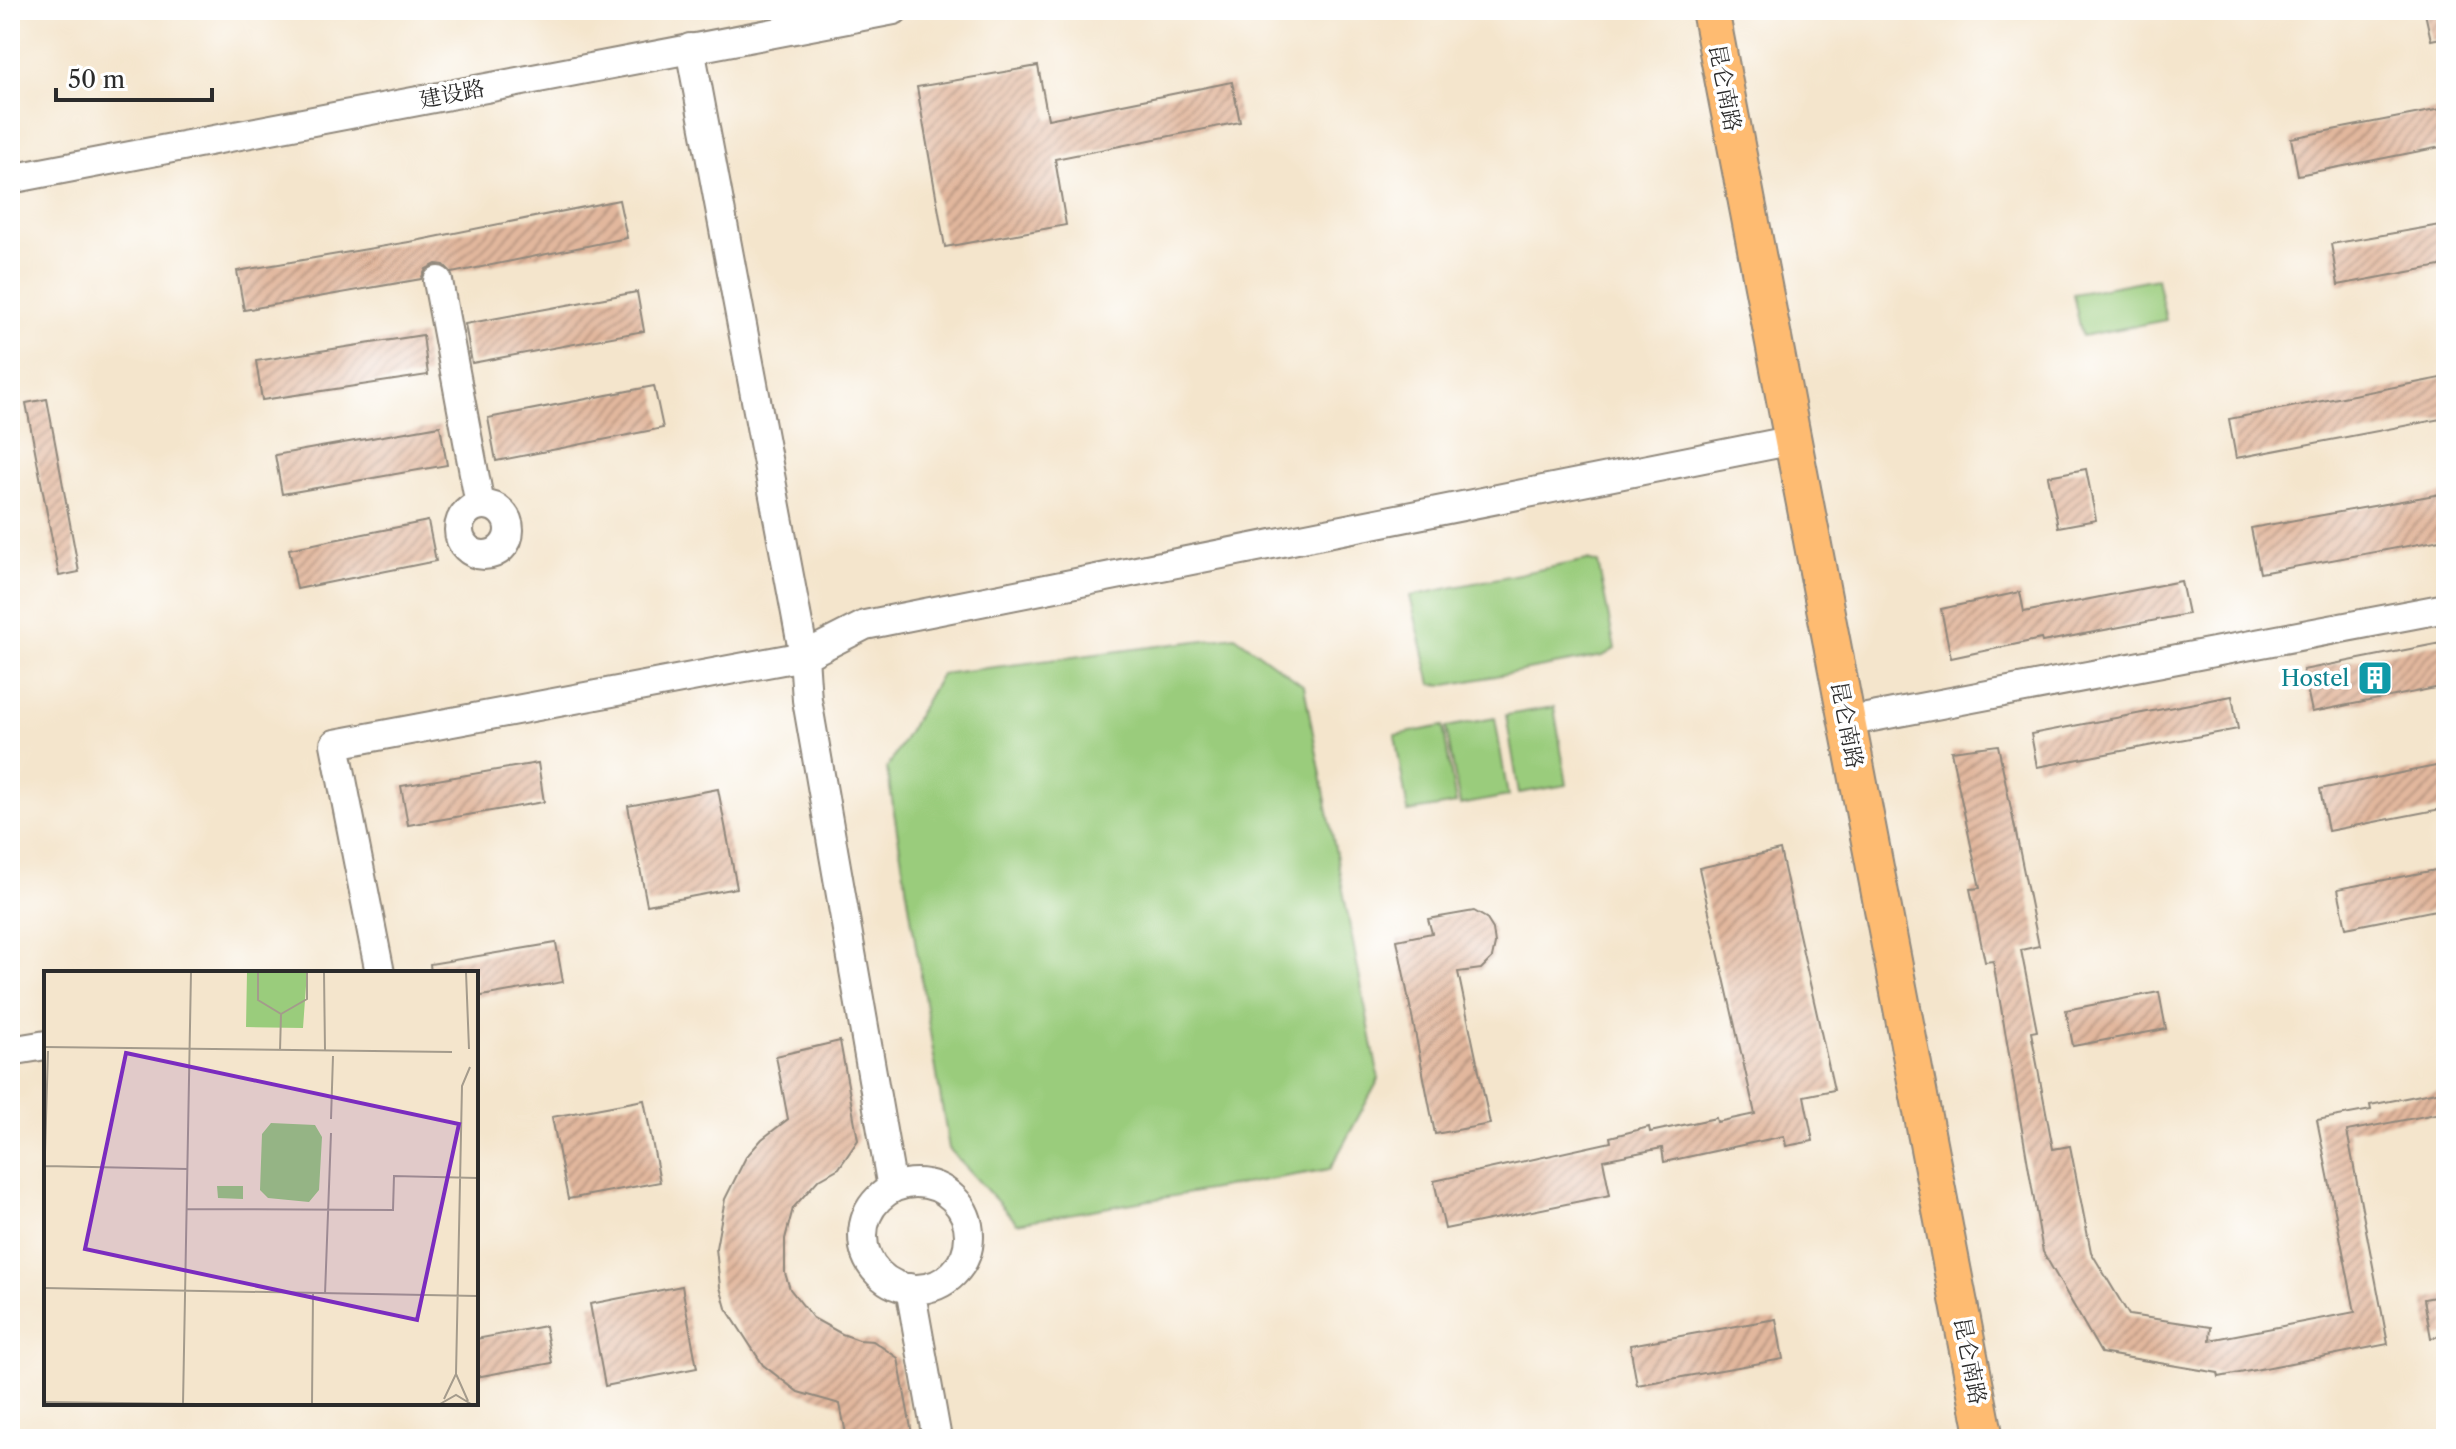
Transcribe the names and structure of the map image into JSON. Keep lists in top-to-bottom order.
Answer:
{
  "streets": {
    "main road": ["昆仑南路"],
    "street": ["建设路"]
  },
  "places": {
    "building": ["Hostel"]
  },
  "scale_bar": "50 m"
}
